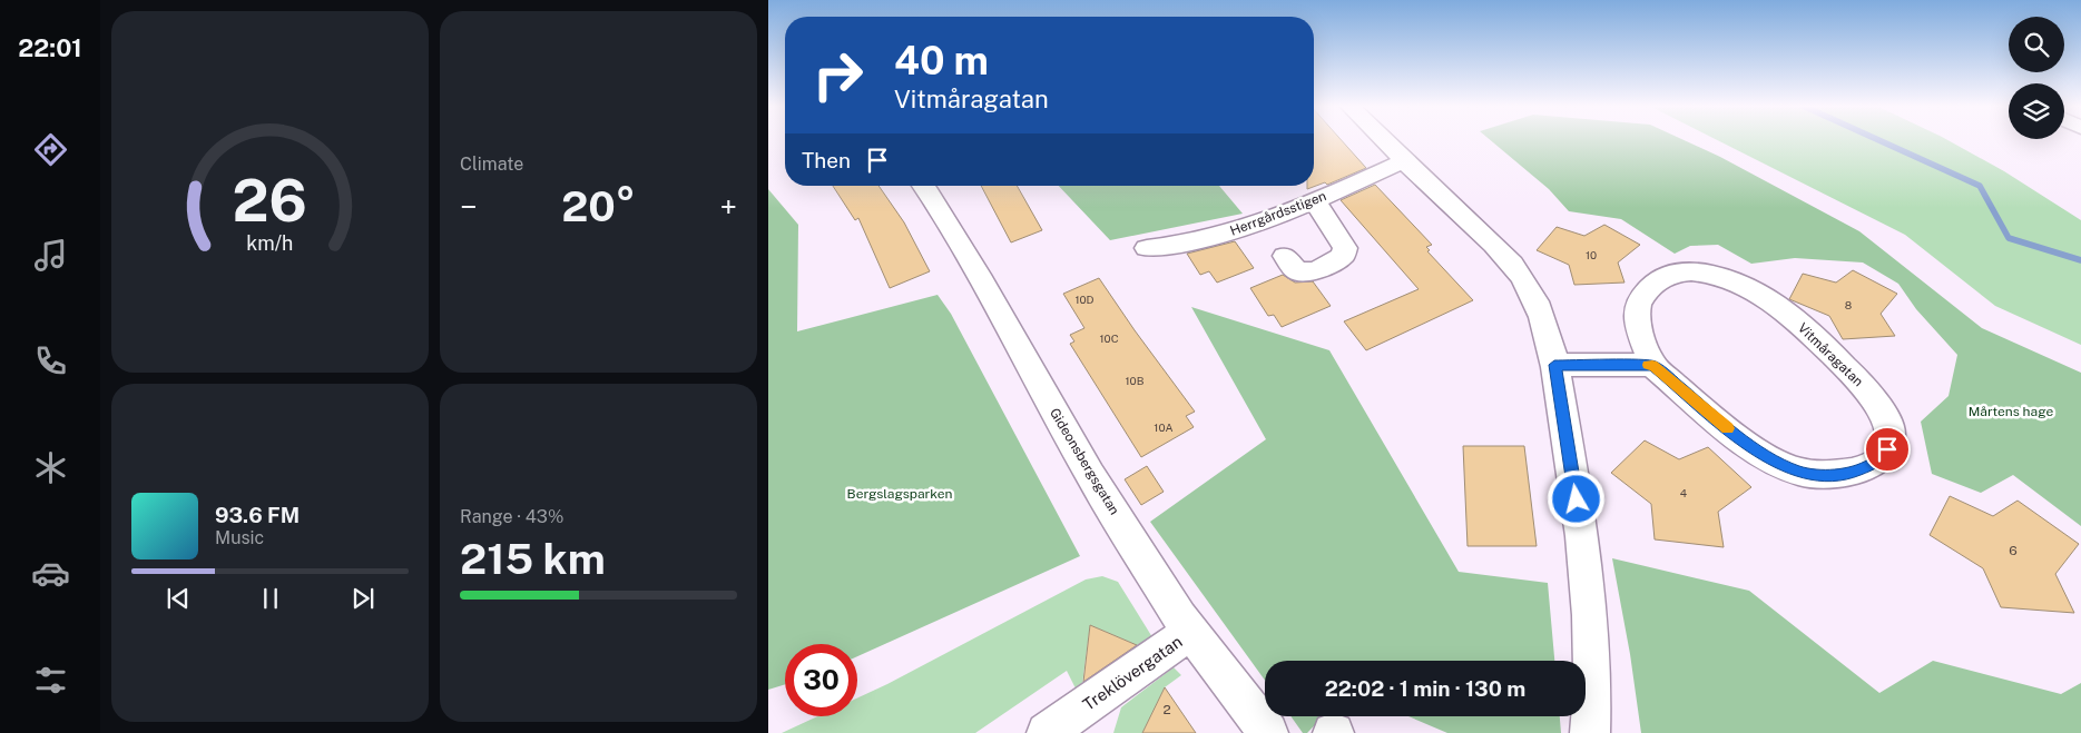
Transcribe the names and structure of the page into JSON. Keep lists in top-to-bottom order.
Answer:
{
  "streets": {
    "street": [
      "Herrgårdsstigen",
      "Vitmåragatan",
      "Gideonsbergsgatan",
      "Treklövergatan"
    ]
  },
  "crossings": [
    ["Gideonsbergsgatan", "Treklövergatan"]
  ],
  "parks": ["Mårtens hage", "Bergslagsparken"],
  "house_numbers": [
    "10",
    "10D",
    "8",
    "10C",
    "10B",
    "10A",
    "4",
    "6",
    "2"
  ],
  "page": {
    "tabs": "22:01",
    "tile": [
      "Climate",
      ["Range · 43%", "215 km"]
    ],
    "turn": ["40 m", "Vitmåragatan"],
    "then": "Then",
    "heat": ["−", "20°", "+"],
    "song": ["93.6 FM", "Music"],
    "limit": "30",
    "trip": "22:02 · 1 min · 130 m",
    "gauge": ["26", "km/h"]
  }
}
